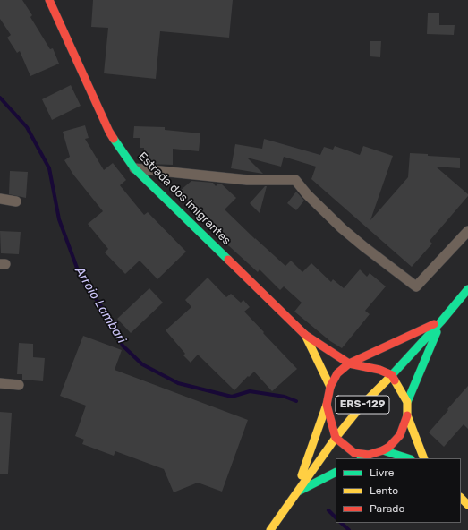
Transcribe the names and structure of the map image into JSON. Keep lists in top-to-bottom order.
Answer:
{
  "streets": {
    "street": ["Estrada dos Imigrantes", "ERS-129"]
  },
  "water": ["Arroio Lambari"],
  "legend": ["Livre", "Lento", "Parado"]
}
